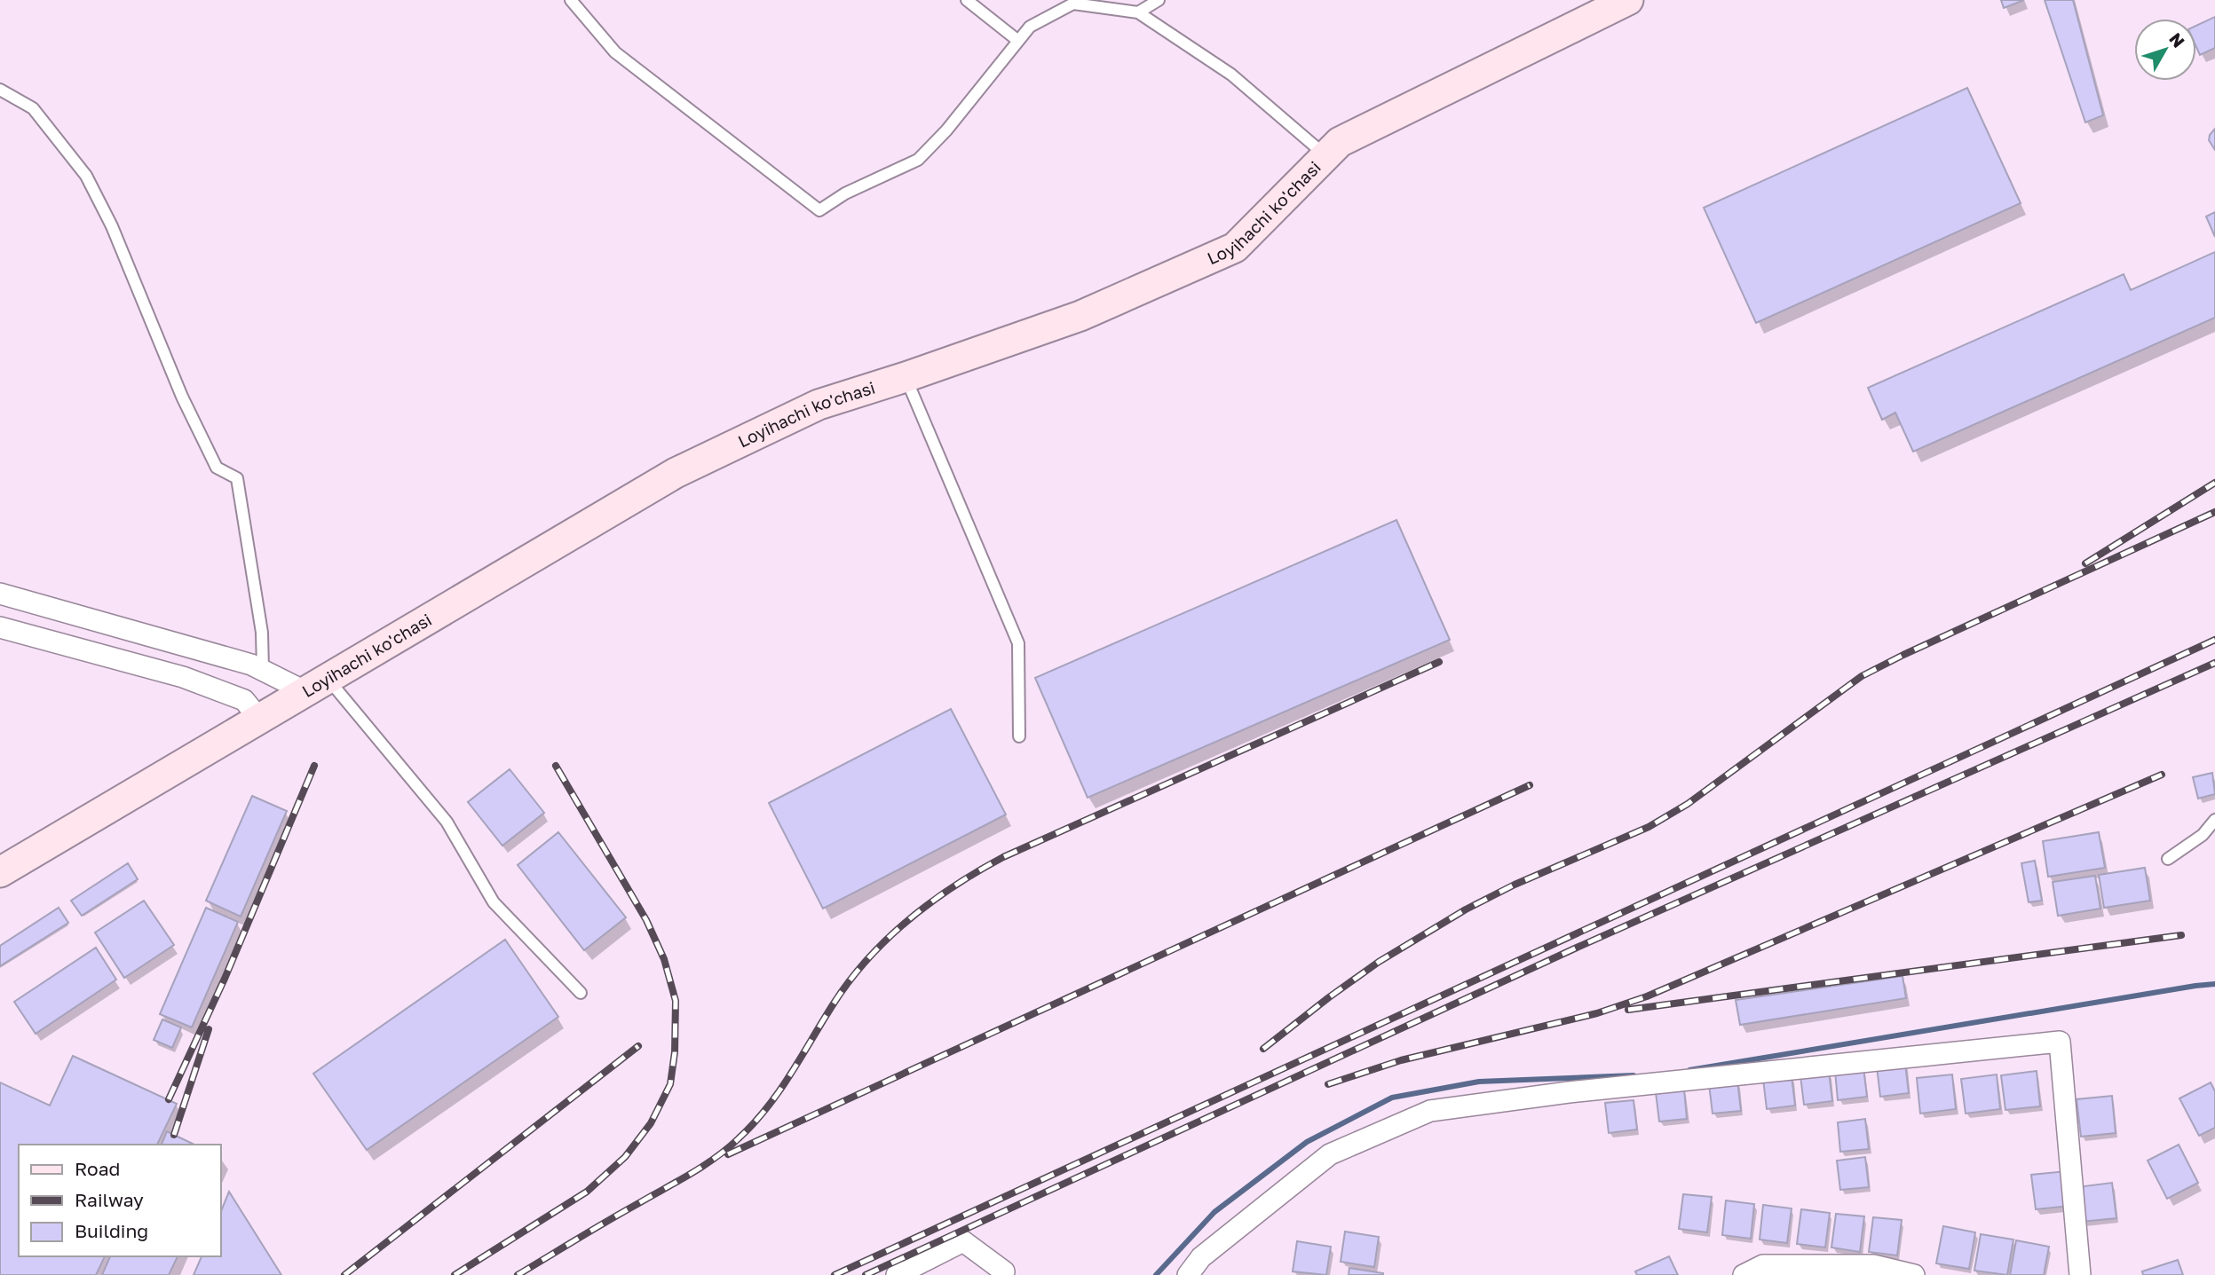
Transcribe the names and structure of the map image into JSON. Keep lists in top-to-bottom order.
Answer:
{
  "streets": {
    "street": ["Loyihachi ko'chasi"]
  },
  "legend": ["Road", "Railway", "Building"],
  "north": "top right"
}
